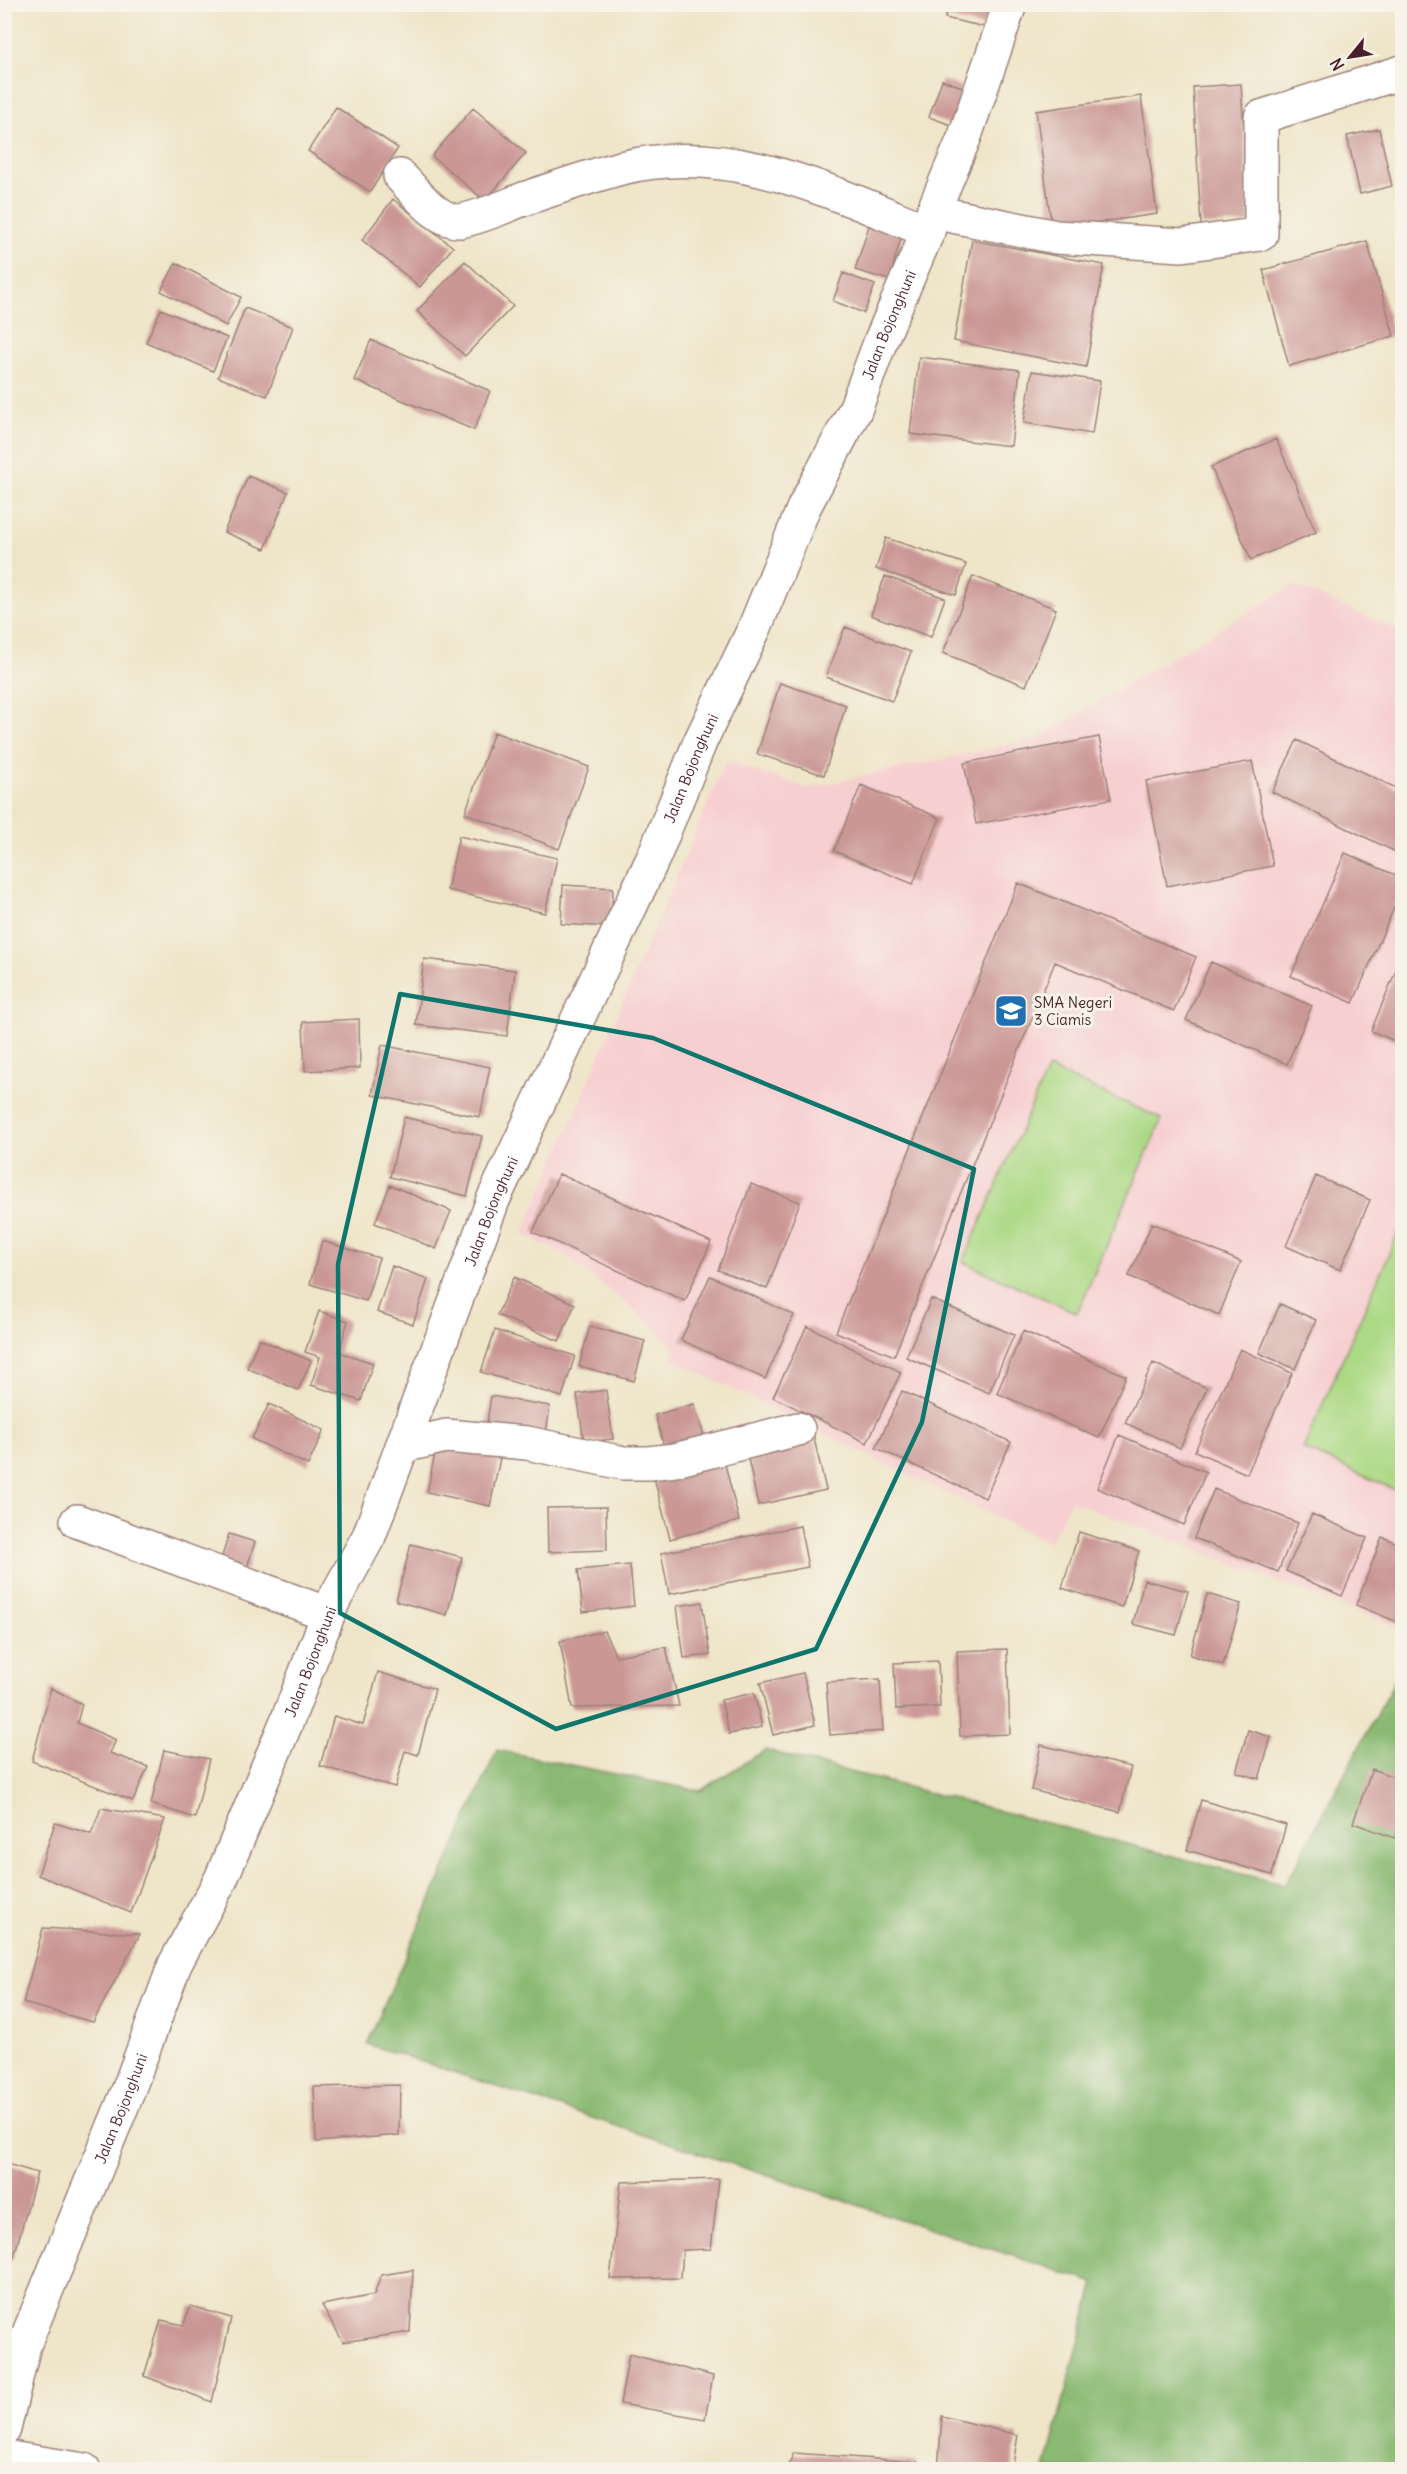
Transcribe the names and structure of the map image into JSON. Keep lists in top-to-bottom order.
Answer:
{
  "streets": {
    "street": ["Jalan Bojonghuni"]
  },
  "places": {
    "school or university": ["SMA Negeri 3 Ciamis"]
  },
  "north": "bottom left"
}
